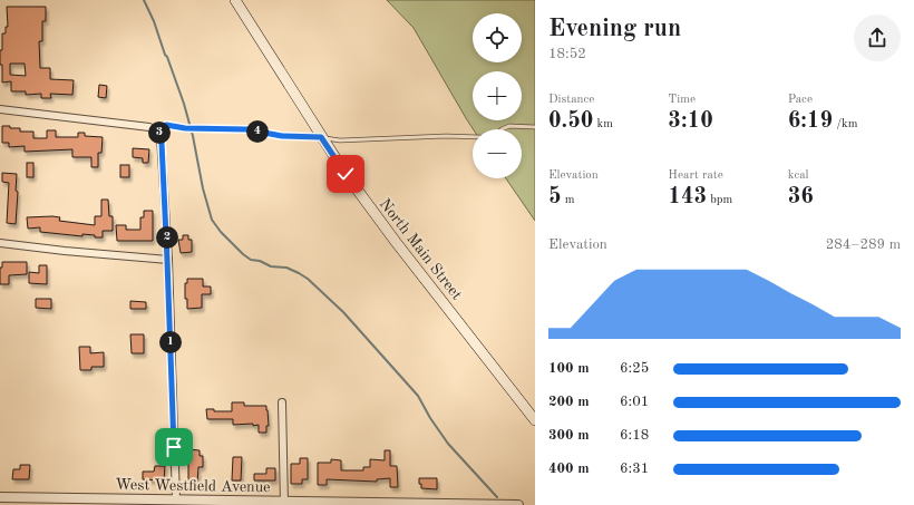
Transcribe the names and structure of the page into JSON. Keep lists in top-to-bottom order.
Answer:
{
  "streets": {
    "main road": ["North Main Street"],
    "street": ["West Westfield Avenue"]
  },
  "page": {
    "heading": ["Evening run", "18:52"],
    "map_buttons": ["+", "−"],
    "stats": [
      ["Distance", "0.50 km"],
      ["Time", "3:10"],
      ["Pace", "6:19 /km"],
      ["Elevation", "5 m"],
      ["Heart rate", "143 bpm"],
      ["kcal", "36"]
    ],
    "pins": [
      "4",
      "3",
      "2",
      "1"
    ],
    "chart": ["Elevation", "284–289 m"],
    "list": [
      {
        "name": "100 m",
        "note": "6:25"
      },
      {
        "name": "200 m",
        "note": "6:01"
      },
      {
        "name": "300 m",
        "note": "6:18"
      },
      {
        "name": "400 m",
        "note": "6:31"
      }
    ]
  }
}
